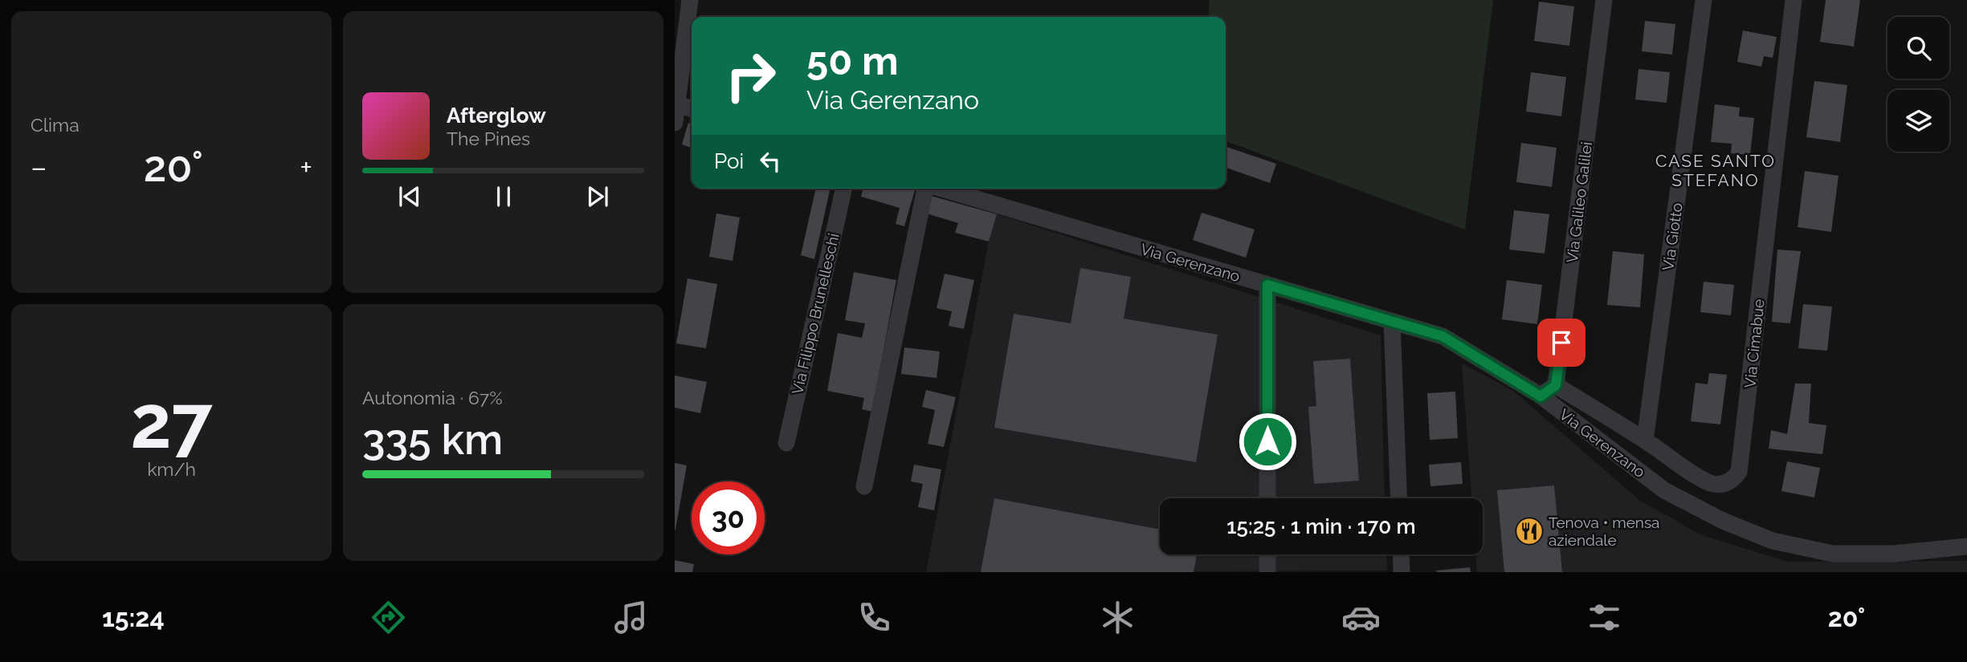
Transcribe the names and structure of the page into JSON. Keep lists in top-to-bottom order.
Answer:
{
  "streets": {
    "street": [
      "Via Galileo Galilei",
      "Via Giotto",
      "Via Gerenzano",
      "Via Filippo Brunelleschi",
      "Via Cimabue"
    ]
  },
  "crossings": [
    ["Via Galileo Galilei", "Via Cimabue"],
    ["Via Giotto", "Via Cimabue"]
  ],
  "districts": ["CASE SANTO STEFANO"],
  "places": {
    "restaurant": ["Tenova • mensa aziendale"]
  },
  "page": {
    "tile": [
      "Clima",
      ["27", "km/h"],
      ["Autonomia · 67%", "335 km"]
    ],
    "turn": ["50 m", "Via Gerenzano"],
    "song": ["Afterglow", "The Pines"],
    "then": "Poi",
    "heat": ["−", "20°", "+"],
    "limit": "30",
    "trip": "15:25 · 1 min · 170 m",
    "tabs": ["15:24", "20°"]
  }
}
